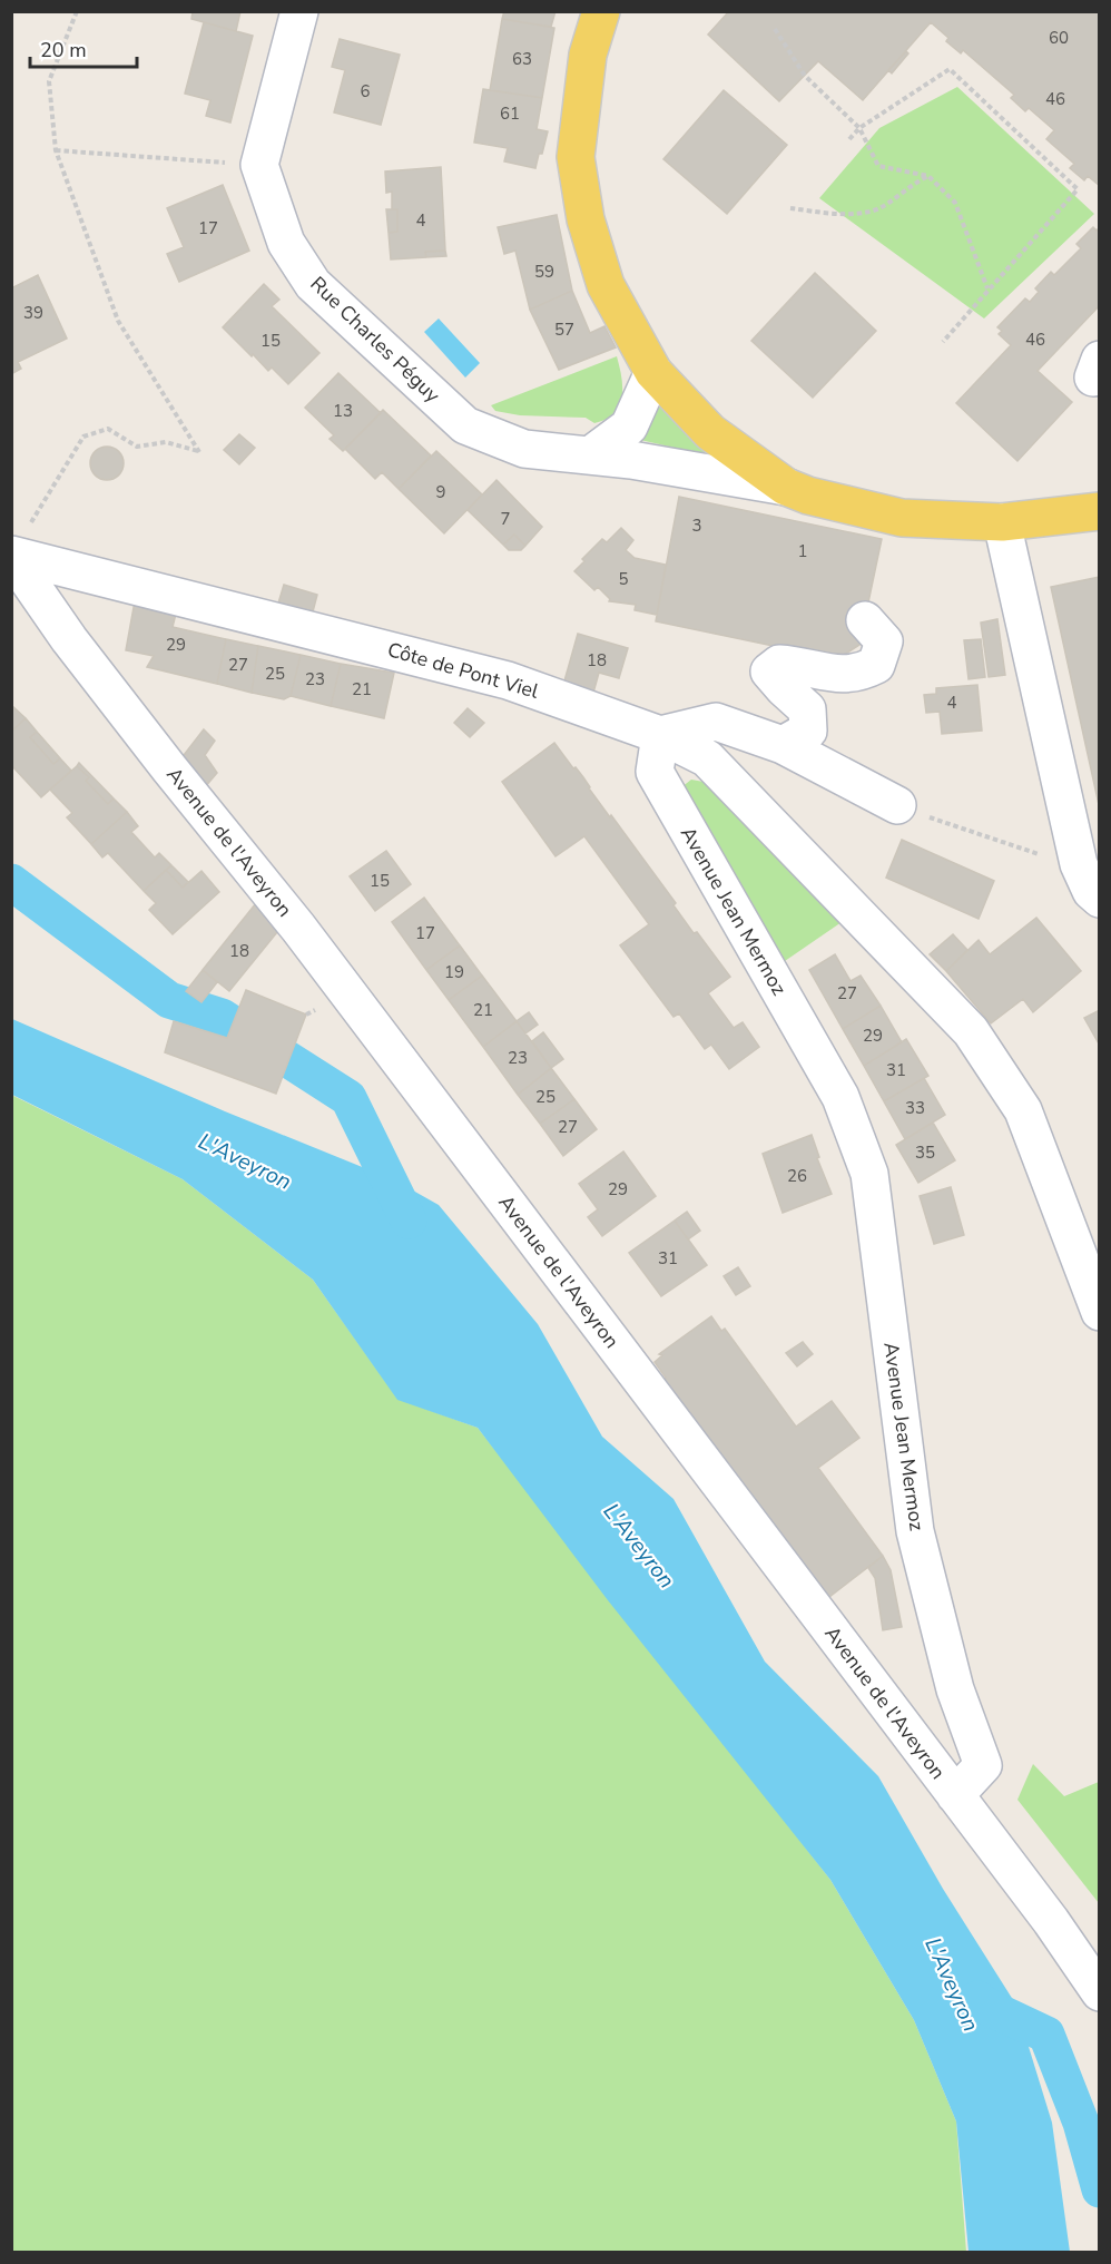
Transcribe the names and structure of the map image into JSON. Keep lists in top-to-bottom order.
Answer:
{
  "streets": {
    "street": [
      "Rue Charles Péguy",
      "Côte de Pont Viel",
      "Avenue de l'Aveyron",
      "Avenue Jean Mermoz"
    ]
  },
  "crossings": [
    ["Côte de Pont Viel", "Avenue de l'Aveyron"],
    ["Côte de Pont Viel", "Avenue Jean Mermoz"],
    ["Avenue de l'Aveyron", "Avenue Jean Mermoz"]
  ],
  "water": ["L'Aveyron"],
  "house_numbers": [
    "60",
    "63",
    "6",
    "46",
    "61",
    "4",
    "17",
    "59",
    "39",
    "57",
    "46",
    "15",
    "13",
    "9",
    "7",
    "3",
    "1",
    "5",
    "29",
    "18",
    "27",
    "25",
    "23",
    "21",
    "4",
    "15",
    "17",
    "18",
    "19",
    "27",
    "21",
    "29",
    "23",
    "31",
    "25",
    "33",
    "27",
    "35",
    "26",
    "29",
    "31"
  ],
  "scale_bar": "20 m"
}
